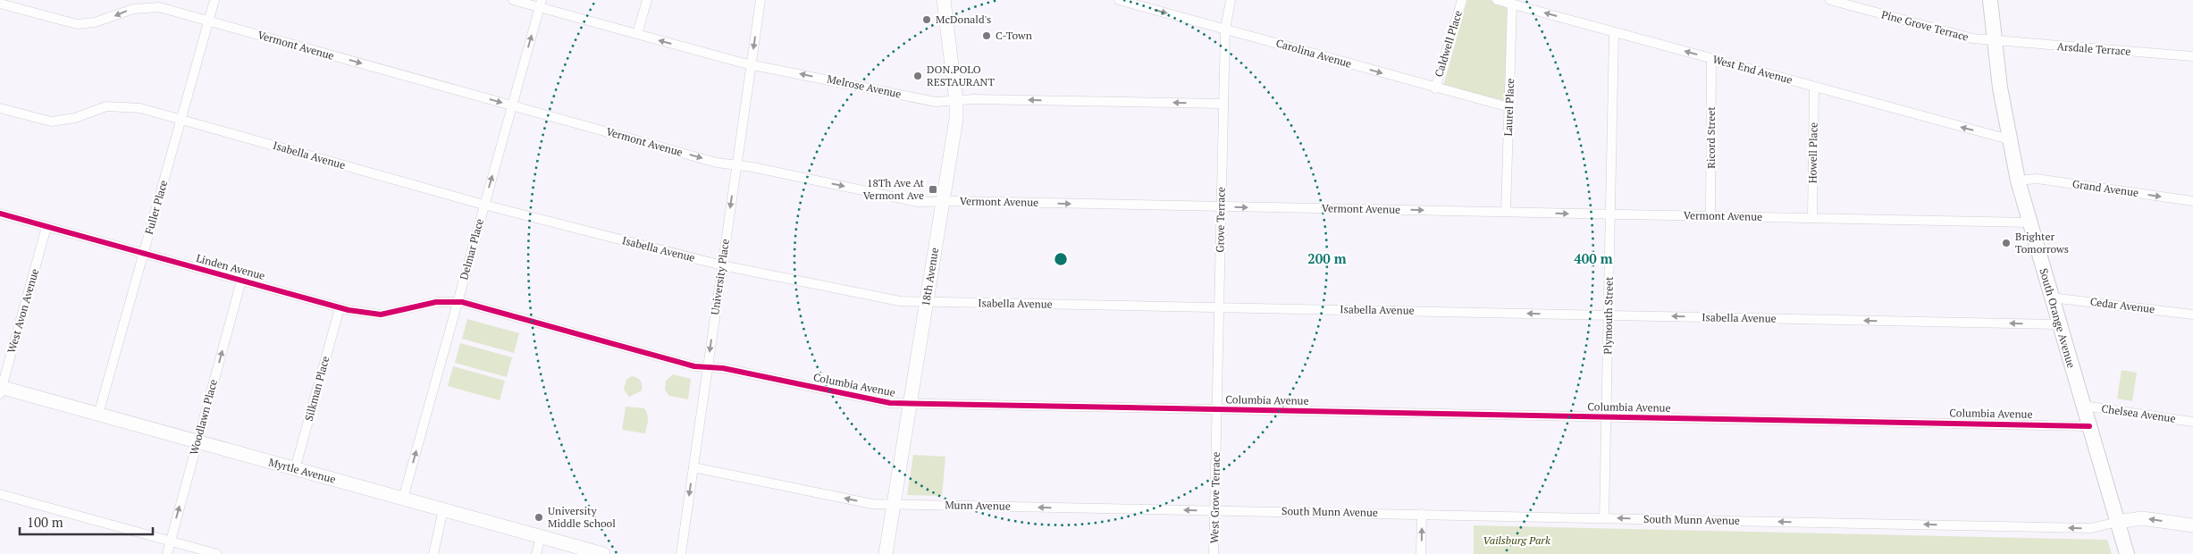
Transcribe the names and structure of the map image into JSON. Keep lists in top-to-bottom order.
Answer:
{
  "streets": {
    "main road": ["18th Avenue", "South Orange Avenue", "Myrtle Avenue"],
    "street": [
      "Pine Grove Terrace",
      "Caldwell Place",
      "Vermont Avenue",
      "Arsdale Terrace",
      "Carolina Avenue",
      "West End Avenue",
      "Melrose Avenue",
      "Laurel Place",
      "Ricord Street",
      "Howell Place",
      "Isabella Avenue",
      "Grand Avenue",
      "Fuller Place",
      "Grove Terrace",
      "Delmar Place",
      "Linden Avenue",
      "University Place",
      "Cedar Avenue",
      "West Avon Avenue",
      "Plymouth Street",
      "Columbia Avenue",
      "Silkman Place",
      "Chelsea Avenue",
      "Woodlawn Place",
      "West Grove Terrace",
      "Munn Avenue",
      "South Munn Avenue"
    ]
  },
  "crossings": [
    ["Pine Grove Terrace", "Arsdale Terrace"],
    ["Pine Grove Terrace", "South Orange Avenue"],
    ["Caldwell Place", "Carolina Avenue"],
    ["Vermont Avenue", "Laurel Place"],
    ["Vermont Avenue", "Ricord Street"],
    ["Vermont Avenue", "Howell Place"],
    ["Vermont Avenue", "Fuller Place"],
    ["Vermont Avenue", "Grove Terrace"],
    ["Vermont Avenue", "Delmar Place"],
    ["Vermont Avenue", "University Place"],
    ["Vermont Avenue", "18th Avenue"],
    ["Vermont Avenue", "Plymouth Street"],
    ["Vermont Avenue", "South Orange Avenue"],
    ["Arsdale Terrace", "South Orange Avenue"],
    ["Carolina Avenue", "Laurel Place"],
    ["Carolina Avenue", "Grove Terrace"],
    ["West End Avenue", "Laurel Place"],
    ["West End Avenue", "Ricord Street"],
    ["West End Avenue", "Howell Place"],
    ["West End Avenue", "Plymouth Street"],
    ["West End Avenue", "South Orange Avenue"],
    ["Melrose Avenue", "Grove Terrace"],
    ["Melrose Avenue", "Delmar Place"],
    ["Melrose Avenue", "University Place"],
    ["Melrose Avenue", "18th Avenue"],
    ["Isabella Avenue", "Fuller Place"],
    ["Isabella Avenue", "Grove Terrace"],
    ["Isabella Avenue", "Delmar Place"],
    ["Isabella Avenue", "University Place"],
    ["Isabella Avenue", "18th Avenue"],
    ["Isabella Avenue", "Plymouth Street"],
    ["Isabella Avenue", "South Orange Avenue"],
    ["Grand Avenue", "South Orange Avenue"],
    ["Fuller Place", "Linden Avenue"],
    ["Fuller Place", "Myrtle Avenue"],
    ["Grove Terrace", "Columbia Avenue"],
    ["Grove Terrace", "West Grove Terrace"],
    ["Delmar Place", "Linden Avenue"],
    ["Delmar Place", "Columbia Avenue"],
    ["Delmar Place", "Myrtle Avenue"],
    ["Linden Avenue", "West Avon Avenue"],
    ["Linden Avenue", "Columbia Avenue"],
    ["Linden Avenue", "Silkman Place"],
    ["Linden Avenue", "Woodlawn Place"],
    ["University Place", "Columbia Avenue"],
    ["University Place", "Munn Avenue"],
    ["18th Avenue", "Columbia Avenue"],
    ["18th Avenue", "Munn Avenue"],
    ["Cedar Avenue", "South Orange Avenue"],
    ["West Avon Avenue", "Myrtle Avenue"],
    ["Plymouth Street", "Columbia Avenue"],
    ["Plymouth Street", "South Munn Avenue"],
    ["South Orange Avenue", "Columbia Avenue"],
    ["South Orange Avenue", "Chelsea Avenue"],
    ["South Orange Avenue", "South Munn Avenue"],
    ["Silkman Place", "Myrtle Avenue"],
    ["Woodlawn Place", "Myrtle Avenue"],
    ["West Grove Terrace", "Munn Avenue"],
    ["Munn Avenue", "South Munn Avenue"]
  ],
  "one_way": [
    "Carolina Avenue",
    "West End Avenue",
    "Melrose Avenue",
    "Isabella Avenue",
    "Grand Avenue",
    "Delmar Place",
    "University Place",
    "Woodlawn Place",
    "Munn Avenue",
    "South Munn Avenue"
  ],
  "parks": ["Vailsburg Park"],
  "places": {
    "other": [
      "McDonald's",
      "C-Town",
      "DON.POLO RESTAURANT",
      "Brighter Tomorrows",
      "University Middle School"
    ],
    "transit": ["18Th Ave At Vermont Ave"]
  },
  "scale_bar": "100 m",
  "rings": ["200 m", "400 m"]
}
